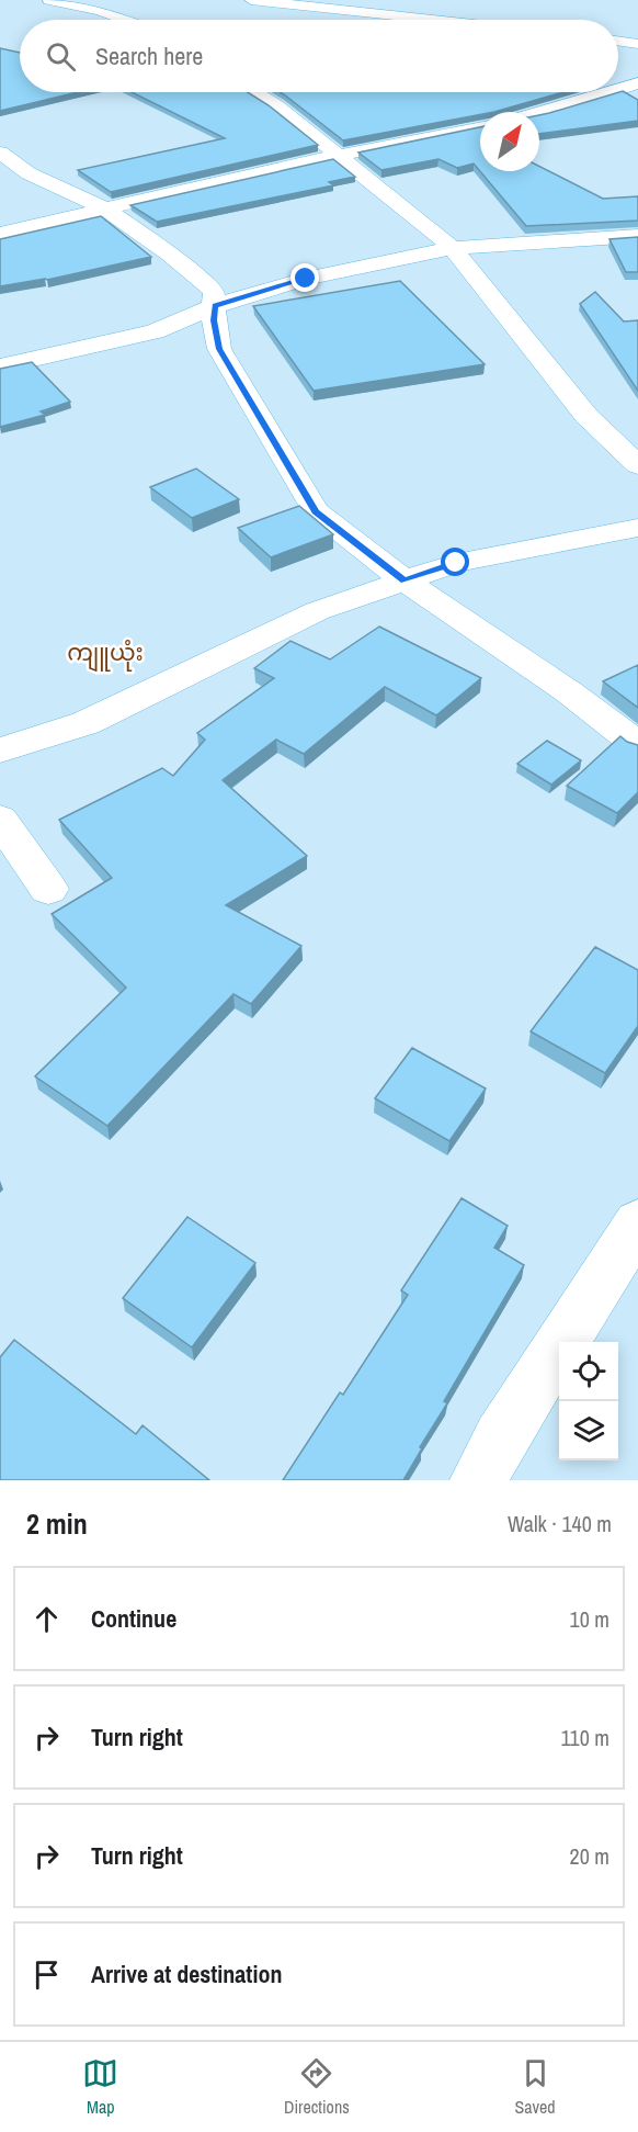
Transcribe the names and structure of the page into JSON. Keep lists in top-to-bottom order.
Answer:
{
  "districts": ["ကျူယုံး"],
  "north": "top right",
  "page": {
    "search": "Search here",
    "heading": ["2 min", "Walk · 140 m"],
    "list": [
      ["Continue", "10 m"],
      ["Turn right", "110 m"],
      ["Turn right", "20 m"],
      "Arrive at destination"
    ],
    "nav": ["Map", "Directions", "Saved"]
  }
}
